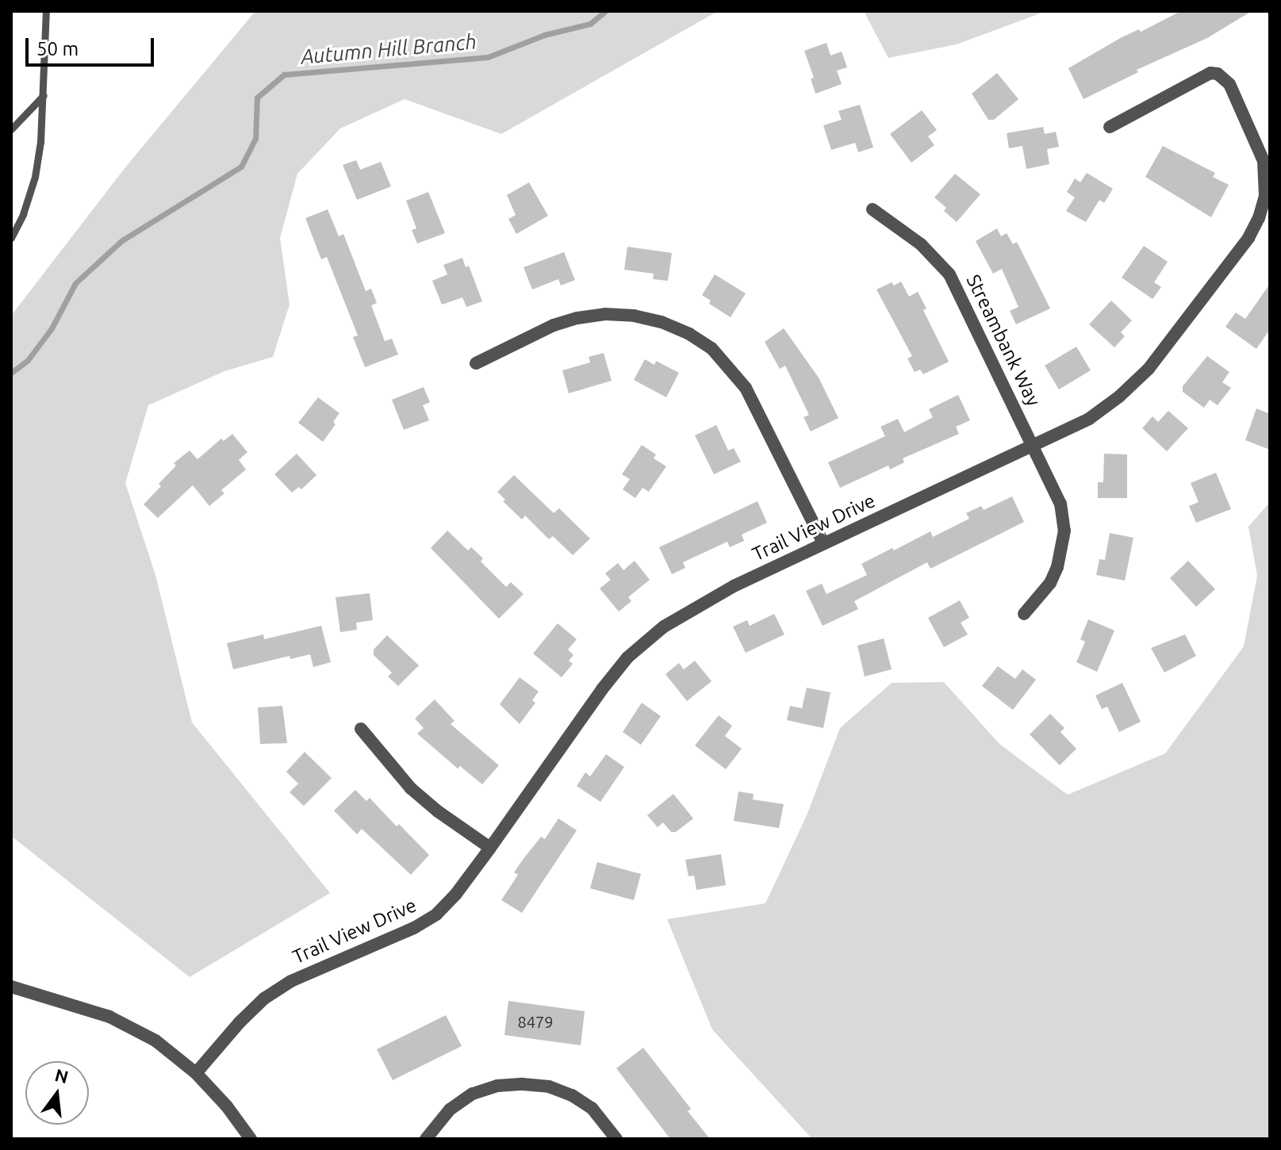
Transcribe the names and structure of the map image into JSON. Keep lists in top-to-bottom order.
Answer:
{
  "streets": {
    "street": ["Streambank Way", "Trail View Drive"]
  },
  "crossings": [
    ["Streambank Way", "Trail View Drive"]
  ],
  "water": ["Autumn Hill Branch"],
  "house_numbers": ["8479"],
  "scale_bar": "50 m",
  "north": "top"
}
